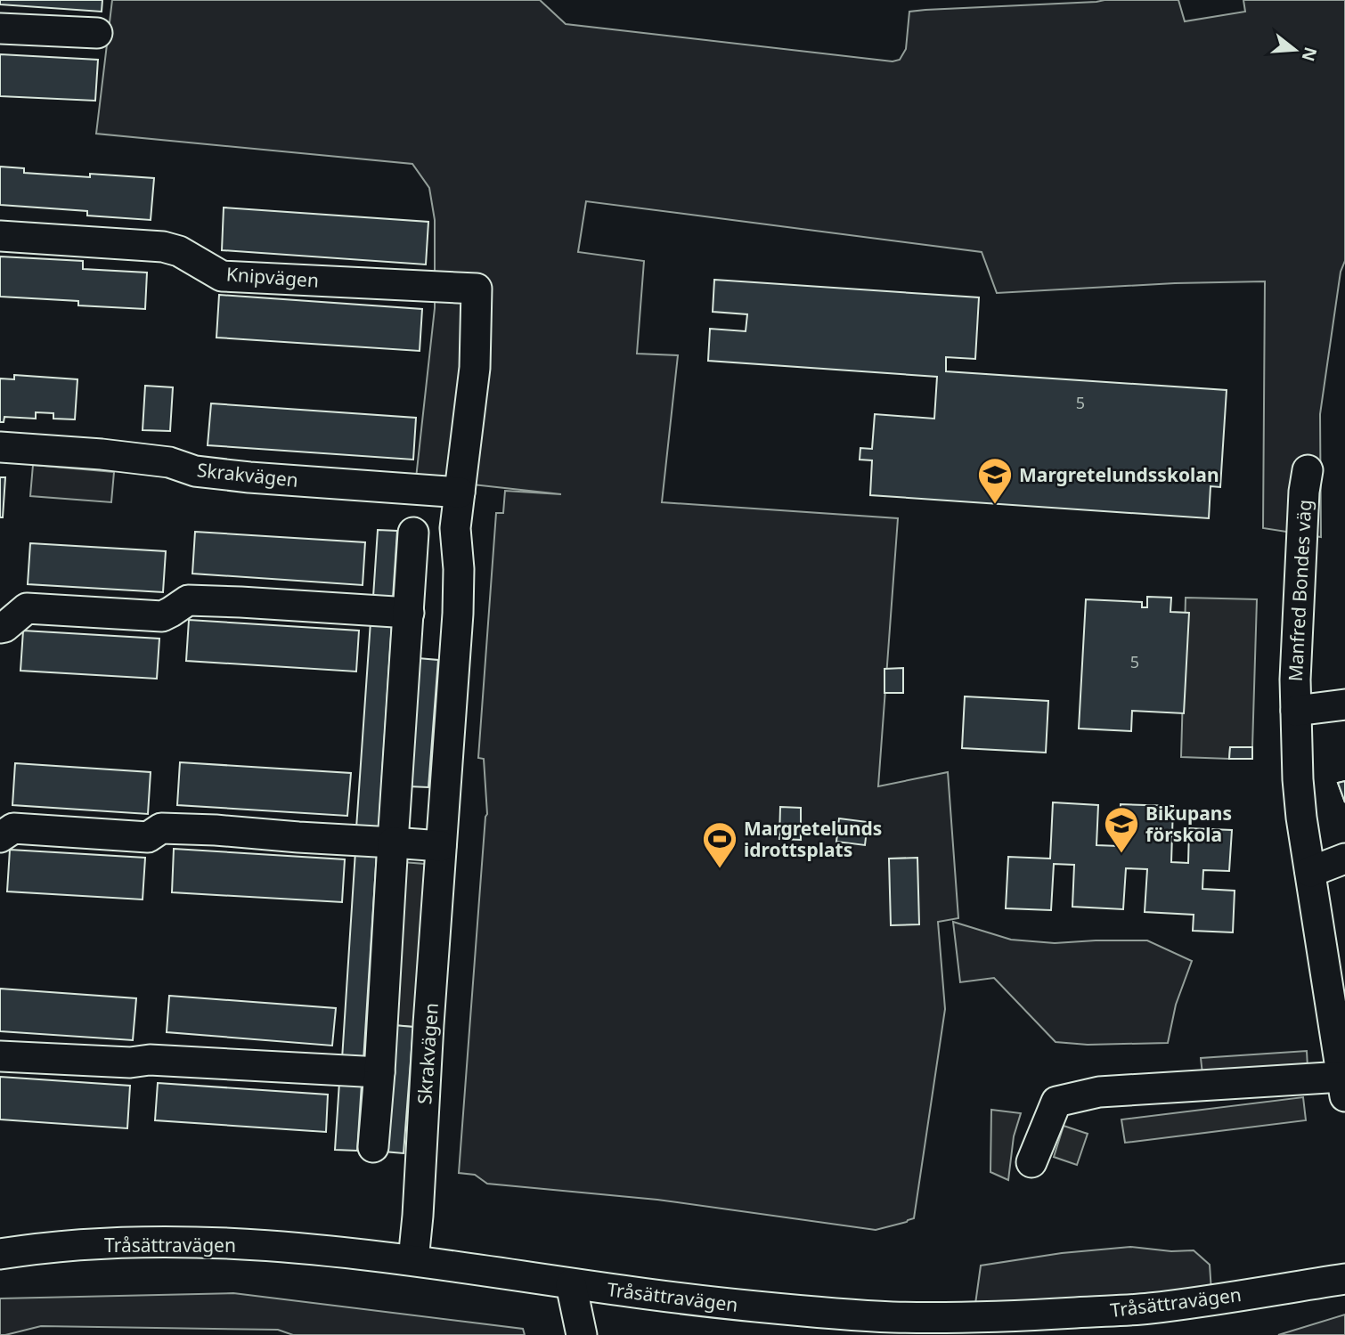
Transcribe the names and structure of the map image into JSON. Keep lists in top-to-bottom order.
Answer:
{
  "streets": {
    "street": [
      "Knipvägen",
      "Skrakvägen",
      "Manfred Bondes väg",
      "Tråsättravägen"
    ]
  },
  "crossings": [
    ["Knipvägen", "Skrakvägen"],
    ["Skrakvägen", "Tråsättravägen"]
  ],
  "places": {
    "school or university": ["Margretelundsskolan", "Bikupans förskola"],
    "sports": ["Margretelunds idrottsplats"]
  },
  "house_numbers": ["5", "5"],
  "north": "right"
}
